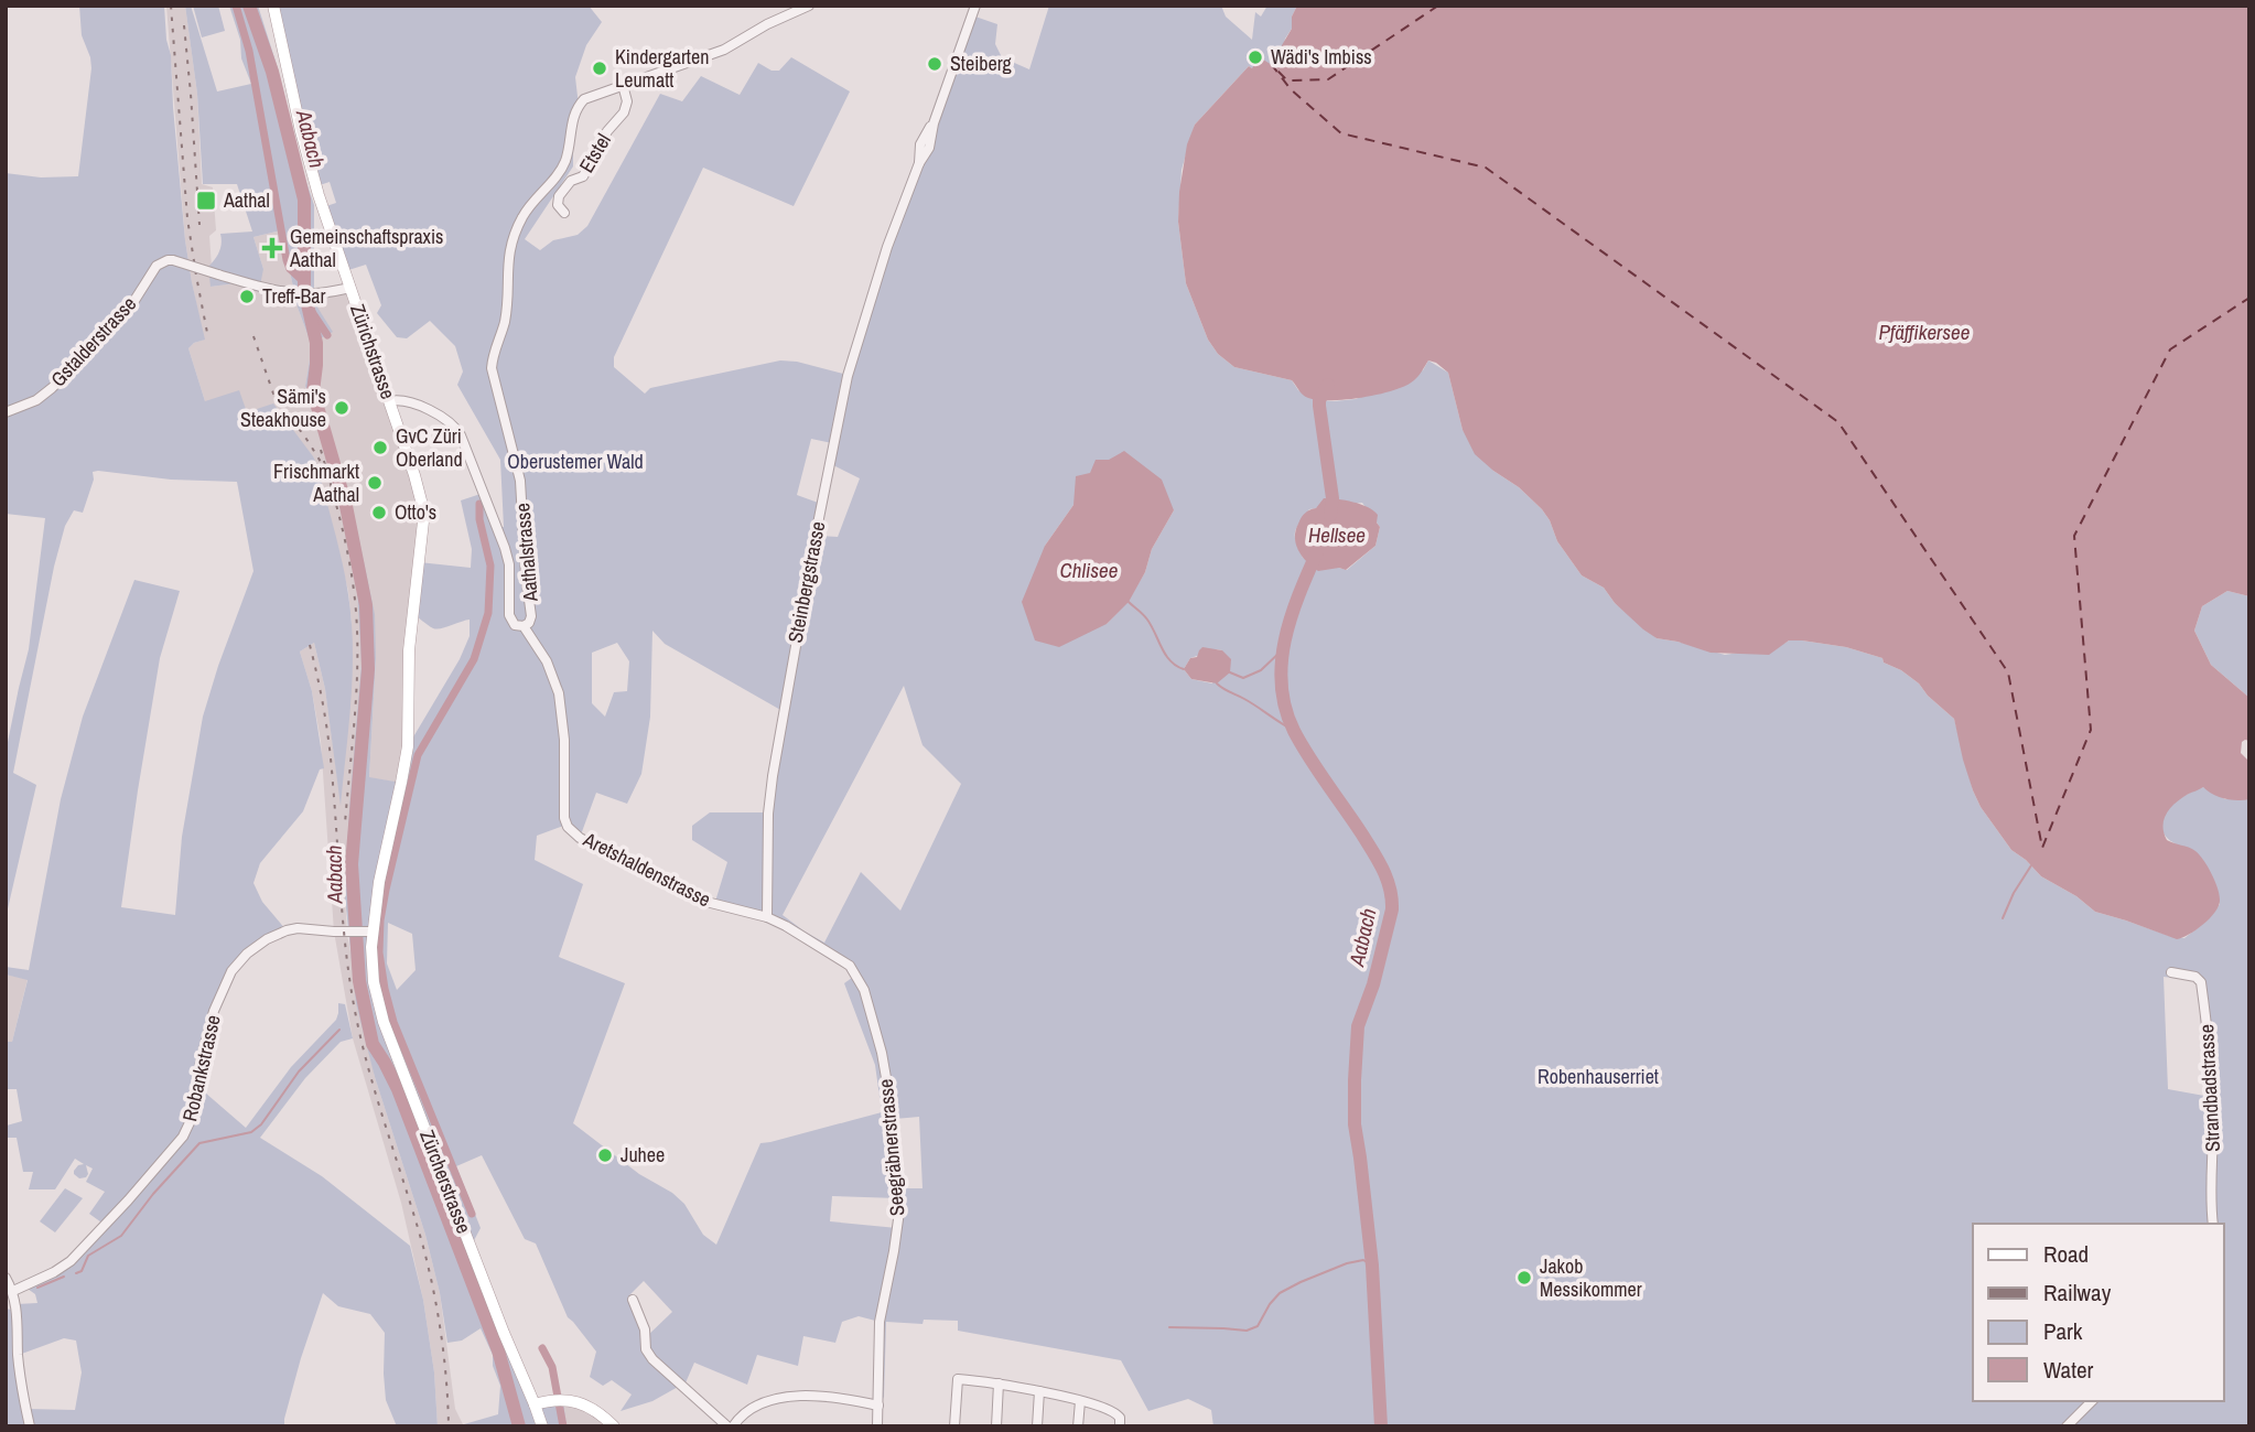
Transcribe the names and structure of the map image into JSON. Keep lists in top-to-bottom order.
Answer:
{
  "streets": {
    "main road": ["Zürichstrasse", "Zürcherstrasse"],
    "street": [
      "Etstel",
      "Gstalderstrasse",
      "Aathalstrasse",
      "Steinbergstrasse",
      "Aretshaldenstrasse",
      "Robankstrasse",
      "Strandbadstrasse",
      "Seegräbnerstrasse"
    ]
  },
  "crossings": [
    ["Etstel", "Aathalstrasse"],
    ["Gstalderstrasse", "Zürichstrasse"],
    ["Zürichstrasse", "Aretshaldenstrasse"],
    ["Zürichstrasse", "Robankstrasse"],
    ["Zürichstrasse", "Zürcherstrasse"],
    ["Aathalstrasse", "Aretshaldenstrasse"],
    ["Steinbergstrasse", "Aretshaldenstrasse"],
    ["Steinbergstrasse", "Seegräbnerstrasse"],
    ["Aretshaldenstrasse", "Seegräbnerstrasse"],
    ["Robankstrasse", "Zürcherstrasse"]
  ],
  "water": [
    "Aabach",
    "Pfäffikersee",
    "Hellsee",
    "Chlisee"
  ],
  "parks": ["Oberustemer Wald", "Robenhauserriet"],
  "places": {
    "other": [
      "Wädi's Imbiss",
      "Steiberg",
      "Kindergarten Leumatt",
      "Treff-Bar",
      "Sämi's Steakhouse",
      "GvC Züri Oberland",
      "Frischmarkt Aathal",
      "Otto's",
      "Juhee",
      "Jakob Messikommer"
    ],
    "transit": ["Aathal"],
    "health": ["Gemeinschaftspraxis Aathal"]
  },
  "legend": [
    "Road",
    "Railway",
    "Park",
    "Water"
  ]
}
